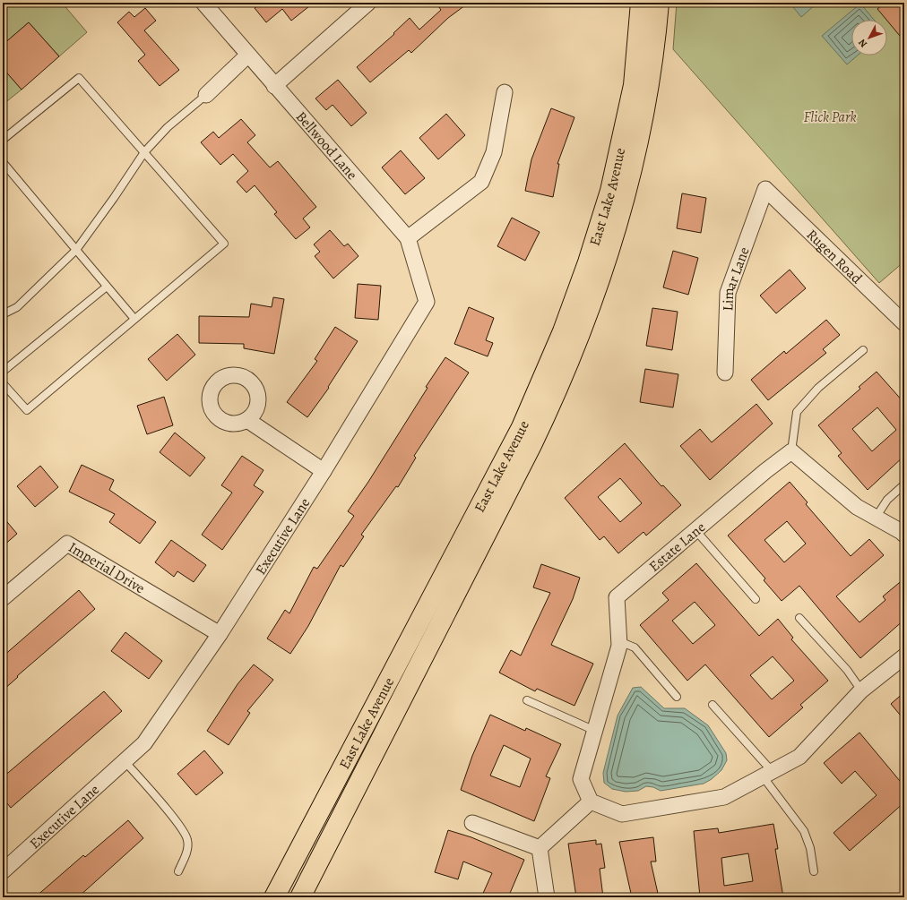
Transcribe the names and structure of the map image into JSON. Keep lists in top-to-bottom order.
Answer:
{
  "streets": {
    "main road": ["East Lake Avenue"],
    "street": [
      "Bellwood Lane",
      "Rugen Road",
      "Limar Lane",
      "Executive Lane",
      "Estate Lane",
      "Imperial Drive"
    ]
  },
  "crossings": [
    ["Bellwood Lane", "Executive Lane"],
    ["Rugen Road", "Limar Lane"],
    ["Executive Lane", "Imperial Drive"]
  ],
  "parks": ["Flick Park"],
  "north": "bottom left"
}
